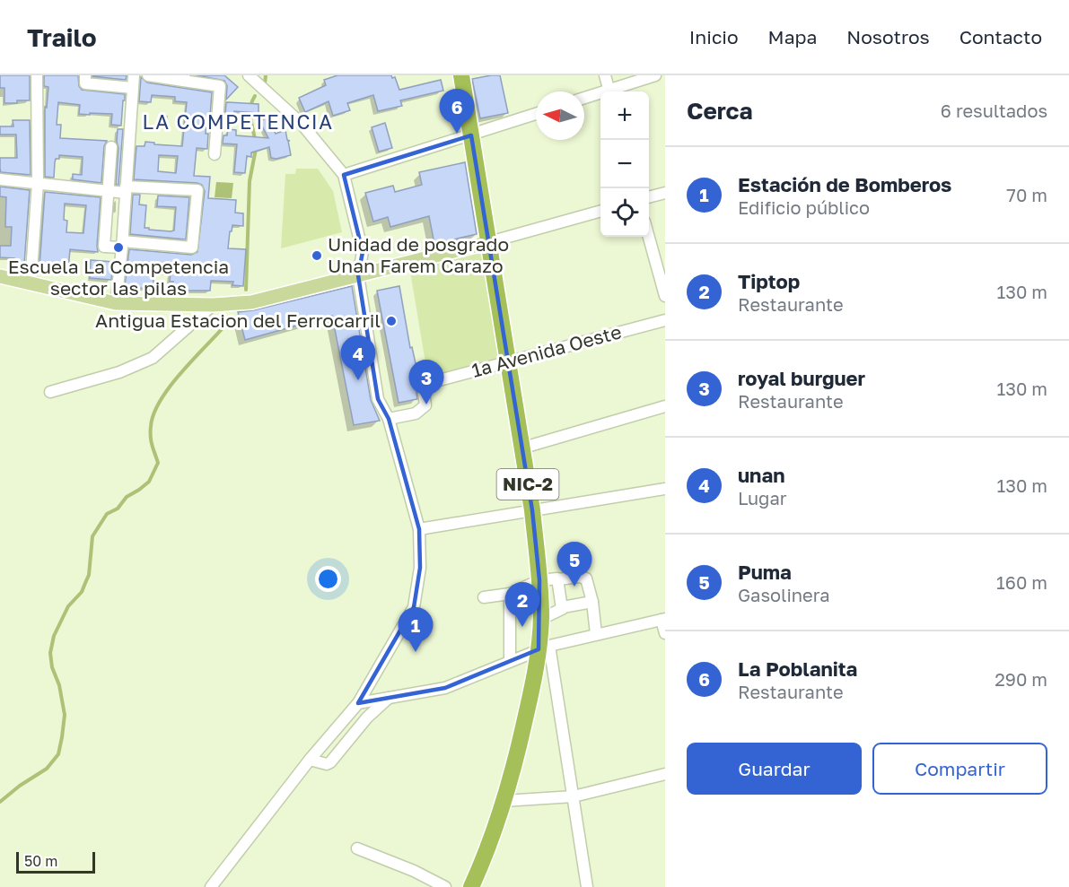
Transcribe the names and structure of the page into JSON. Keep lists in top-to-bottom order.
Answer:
{
  "streets": {
    "highway": ["NIC-2"],
    "street": ["1a Avenida Oeste"]
  },
  "crossings": [
    ["1a Avenida Oeste", "NIC-2"]
  ],
  "districts": ["LA COMPETENCIA"],
  "places": ["Escuela La Competencia sector las pilas", "Unidad de posgrado Unan Farem Carazo", "Antigua Estacion del Ferrocarril"],
  "scale_bar": "50 m",
  "north": "left",
  "page": {
    "header": "Trailo",
    "nav": [
      "Inicio",
      "Mapa",
      "Nosotros",
      "Contacto"
    ],
    "heading": ["Cerca", "6 resultados"],
    "pins": [
      "6",
      "4",
      "3",
      "5",
      "2",
      "1"
    ],
    "map_buttons": ["+", "−"],
    "list": [
      {
        "mark": "1",
        "name": "Estación de Bomberos",
        "note": "Edificio público",
        "value": "70 m"
      },
      {
        "mark": "2",
        "name": "Tiptop",
        "note": "Restaurante",
        "value": "130 m"
      },
      {
        "mark": "3",
        "name": "royal burguer",
        "note": "Restaurante",
        "value": "130 m"
      },
      {
        "mark": "4",
        "name": "unan",
        "note": "Lugar",
        "value": "130 m"
      },
      {
        "mark": "5",
        "name": "Puma",
        "note": "Gasolinera",
        "value": "160 m"
      },
      {
        "mark": "6",
        "name": "La Poblanita",
        "note": "Restaurante",
        "value": "290 m"
      }
    ],
    "buttons": ["Guardar", "Compartir"],
    "scale": "50 m"
  }
}
